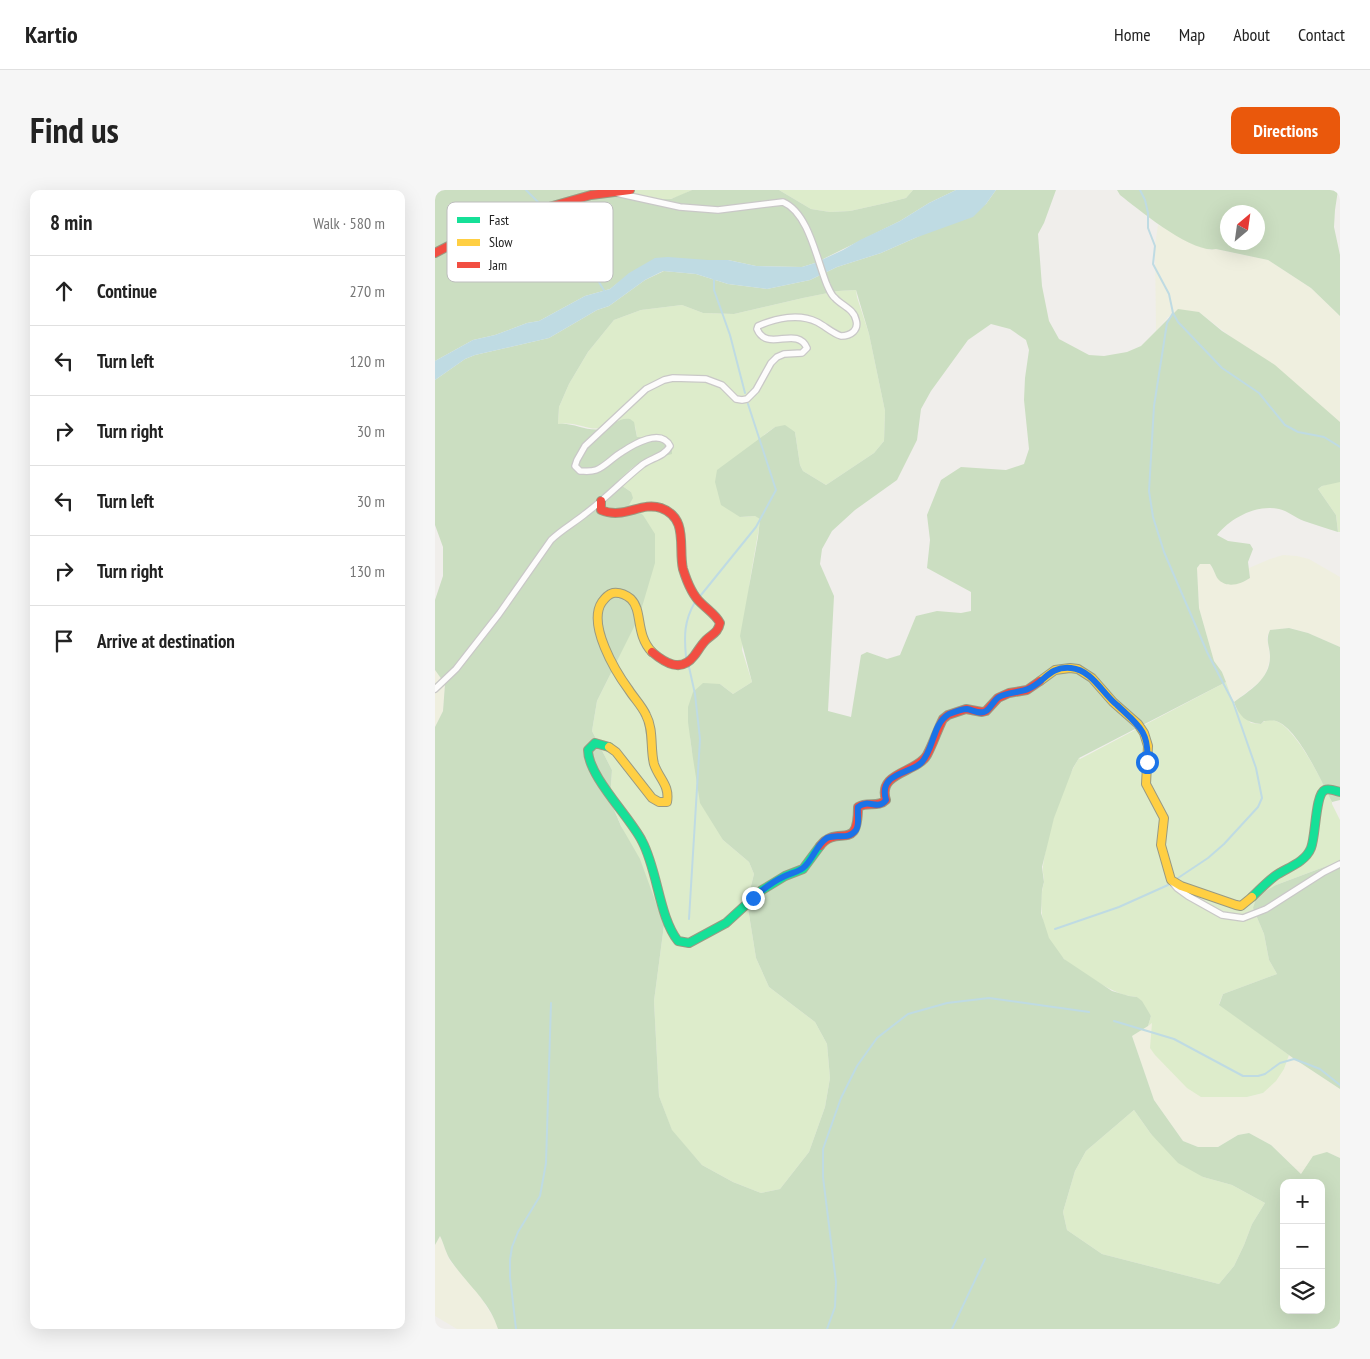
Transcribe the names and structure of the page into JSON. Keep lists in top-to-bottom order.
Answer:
{
  "legend": ["Fast", "Slow", "Jam"],
  "north": "top right",
  "page": {
    "header": "Kartio",
    "nav": [
      "Home",
      "Map",
      "About",
      "Contact"
    ],
    "title": "Find us",
    "buttons": "Directions",
    "heading": ["8 min", "Walk · 580 m"],
    "list": [
      ["Continue", "270 m"],
      ["Turn left", "120 m"],
      ["Turn right", "30 m"],
      ["Turn left", "30 m"],
      ["Turn right", "130 m"],
      "Arrive at destination"
    ],
    "map_buttons": ["+", "−"]
  }
}
